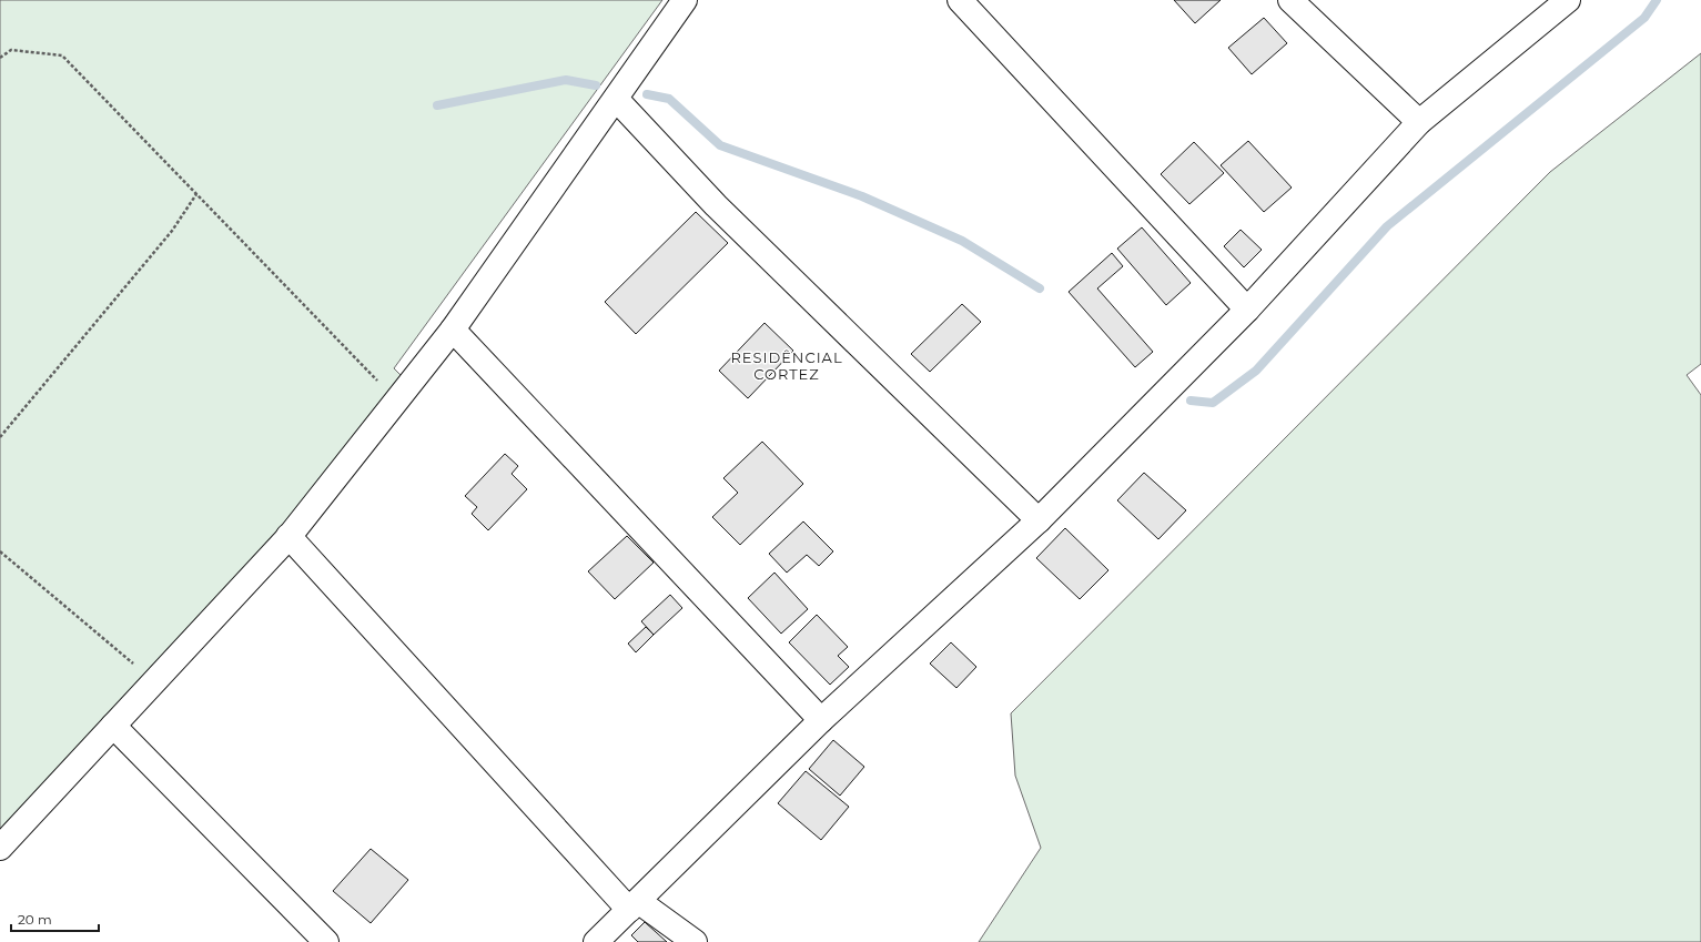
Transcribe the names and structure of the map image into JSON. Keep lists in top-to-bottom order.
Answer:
{
  "districts": ["RESIDÊNCIAL CORTEZ"],
  "scale_bar": "20 m"
}
